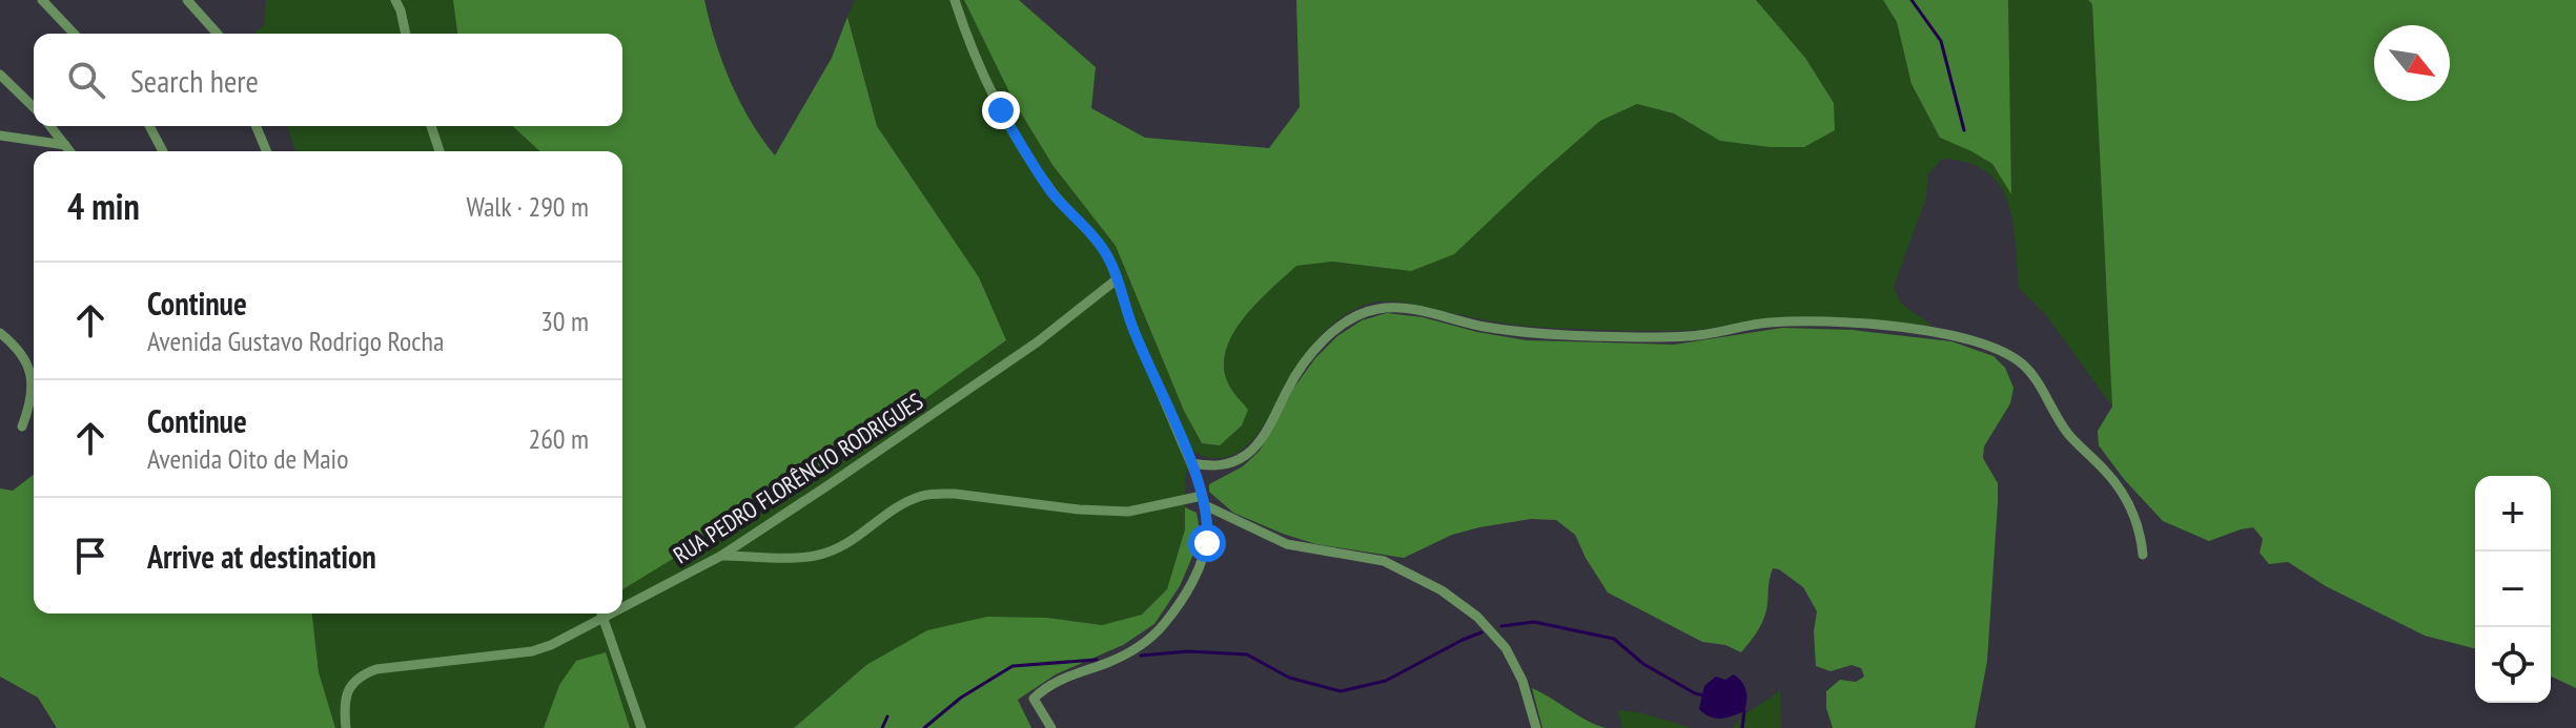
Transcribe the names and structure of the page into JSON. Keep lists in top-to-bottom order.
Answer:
{
  "streets": {
    "street": ["RUA PEDRO FLORÊNCIO RODRIGUES"]
  },
  "north": "bottom right",
  "page": {
    "search": "Search here",
    "heading": ["4 min", "Walk · 290 m"],
    "list": [
      ["Continue", "Avenida Gustavo Rodrigo Rocha", "30 m"],
      ["Continue", "Avenida Oito de Maio", "260 m"],
      "Arrive at destination"
    ],
    "map_buttons": ["+", "−"]
  }
}
